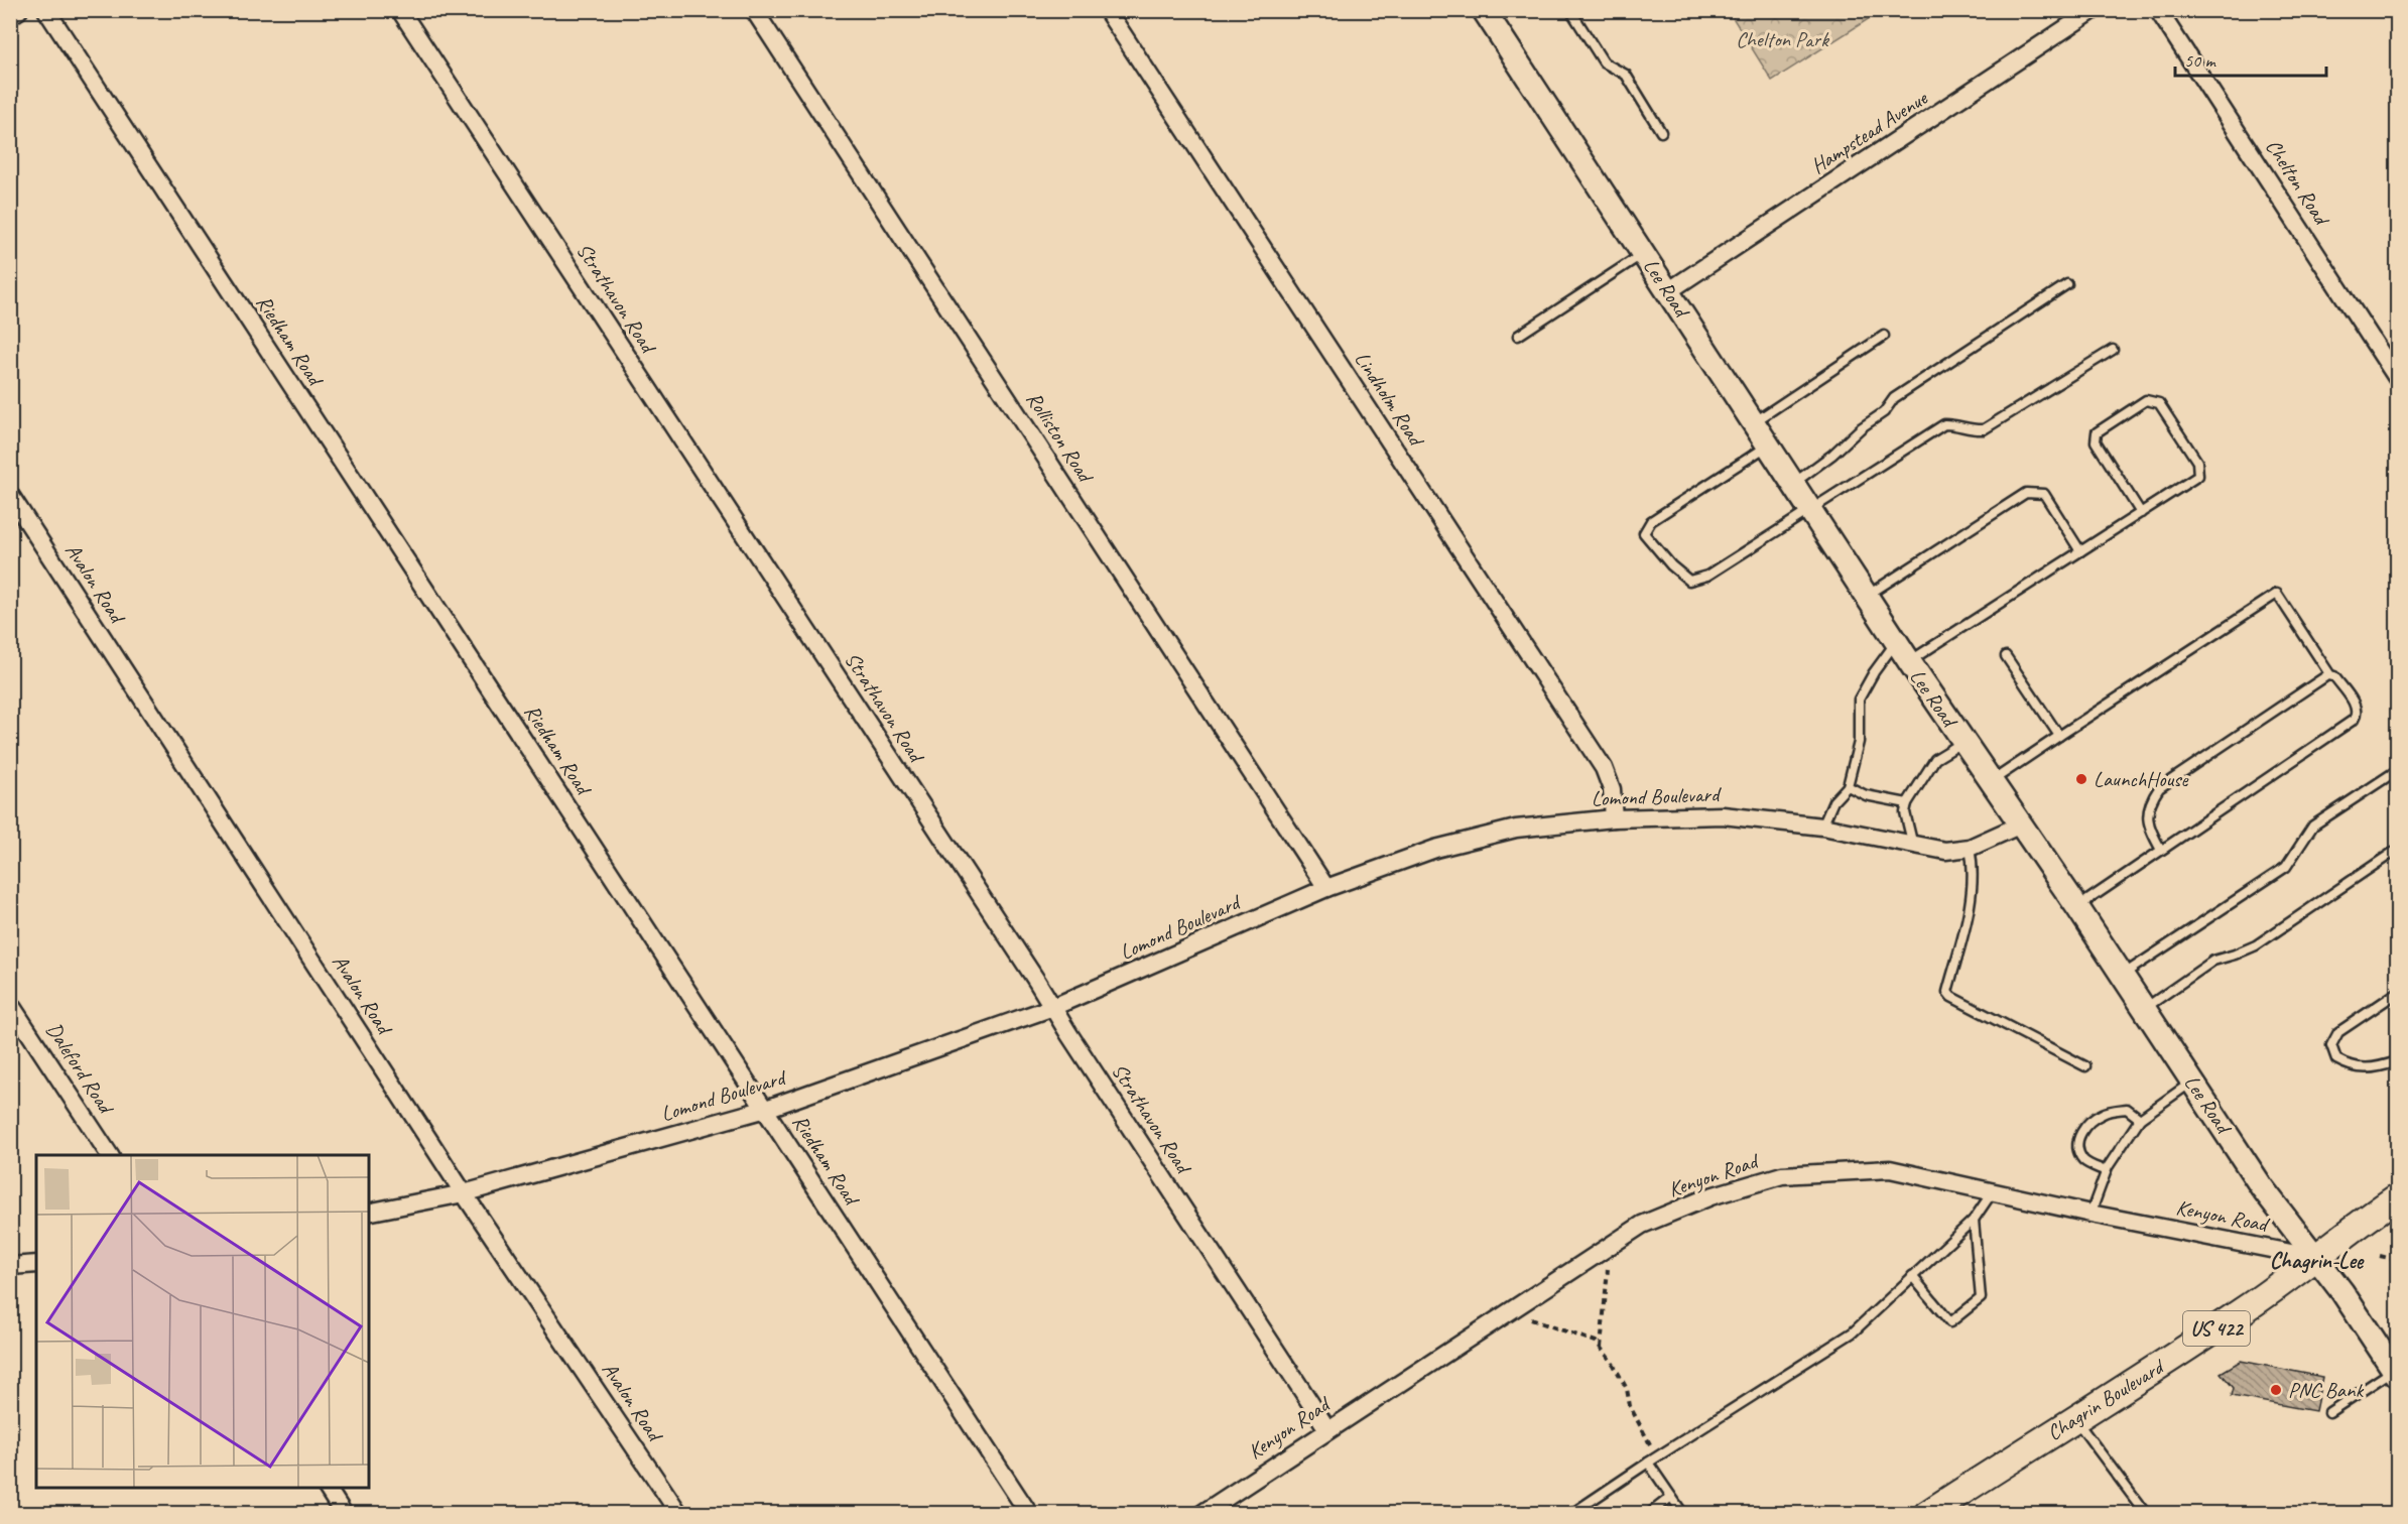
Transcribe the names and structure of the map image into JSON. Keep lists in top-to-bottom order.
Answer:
{
  "streets": {
    "main road": ["Lee Road", "US 422", "Chagrin Boulevard"],
    "street": [
      "Hampstead Avenue",
      "Chelton Road",
      "Strathavon Road",
      "Riedham Road",
      "Lindholm Road",
      "Rolliston Road",
      "Avalon Road",
      "Lomond Boulevard",
      "Daleford Road",
      "Kenyon Road"
    ]
  },
  "crossings": [
    ["Hampstead Avenue", "Lee Road"],
    ["Lee Road", "Lomond Boulevard"],
    ["Lee Road", "Kenyon Road"],
    ["Lee Road", "Chagrin Boulevard"],
    ["Strathavon Road", "Lomond Boulevard"],
    ["Strathavon Road", "Kenyon Road"],
    ["Riedham Road", "Lomond Boulevard"],
    ["Lindholm Road", "Lomond Boulevard"],
    ["Rolliston Road", "Lomond Boulevard"],
    ["Avalon Road", "Lomond Boulevard"],
    ["Kenyon Road", "Chagrin Boulevard"]
  ],
  "districts": ["Chagrin-Lee"],
  "parks": ["Chelton Park"],
  "places": ["LaunchHouse", "PNC Bank"],
  "scale_bar": "50 m"
}
